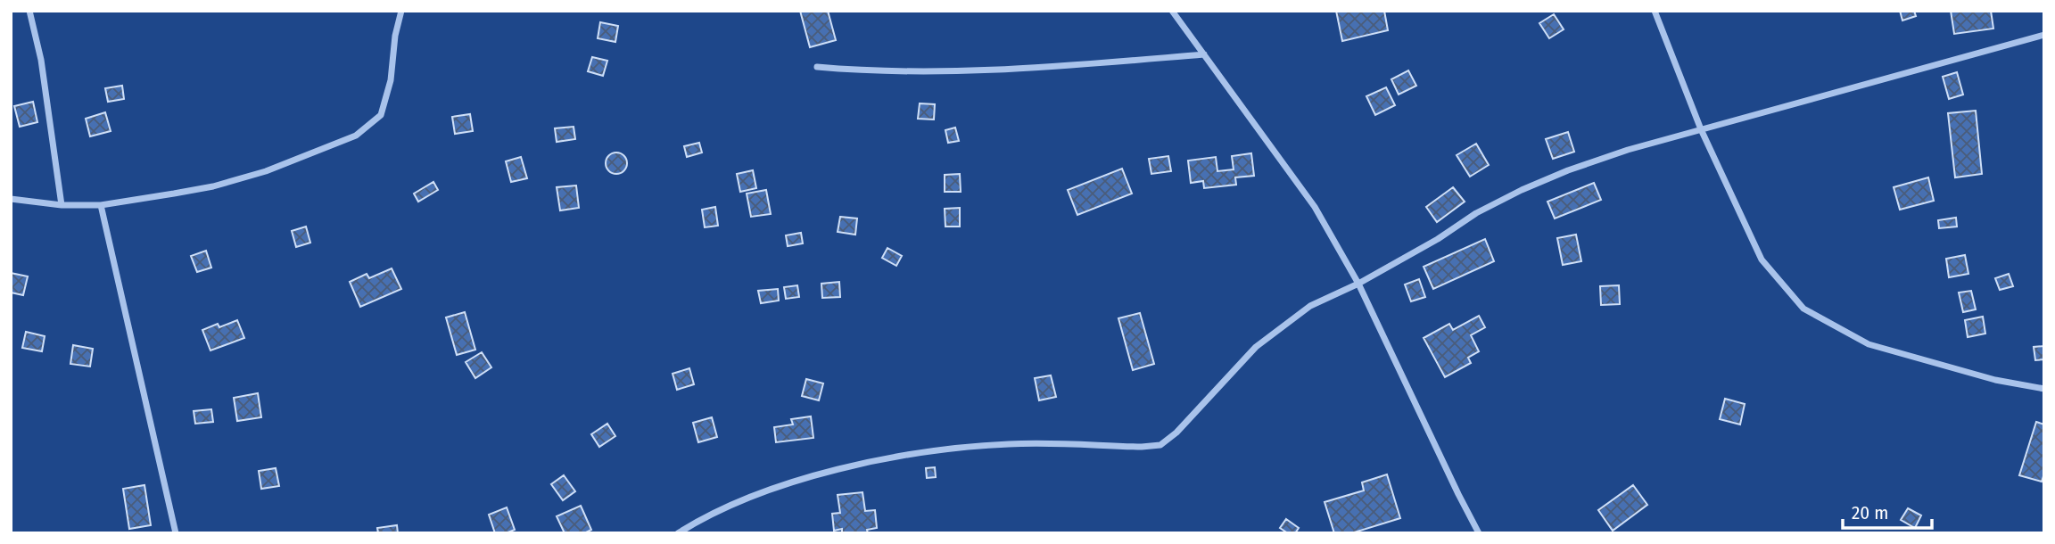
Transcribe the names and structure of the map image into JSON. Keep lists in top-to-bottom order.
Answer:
{
  "scale_bar": "20 m"
}
